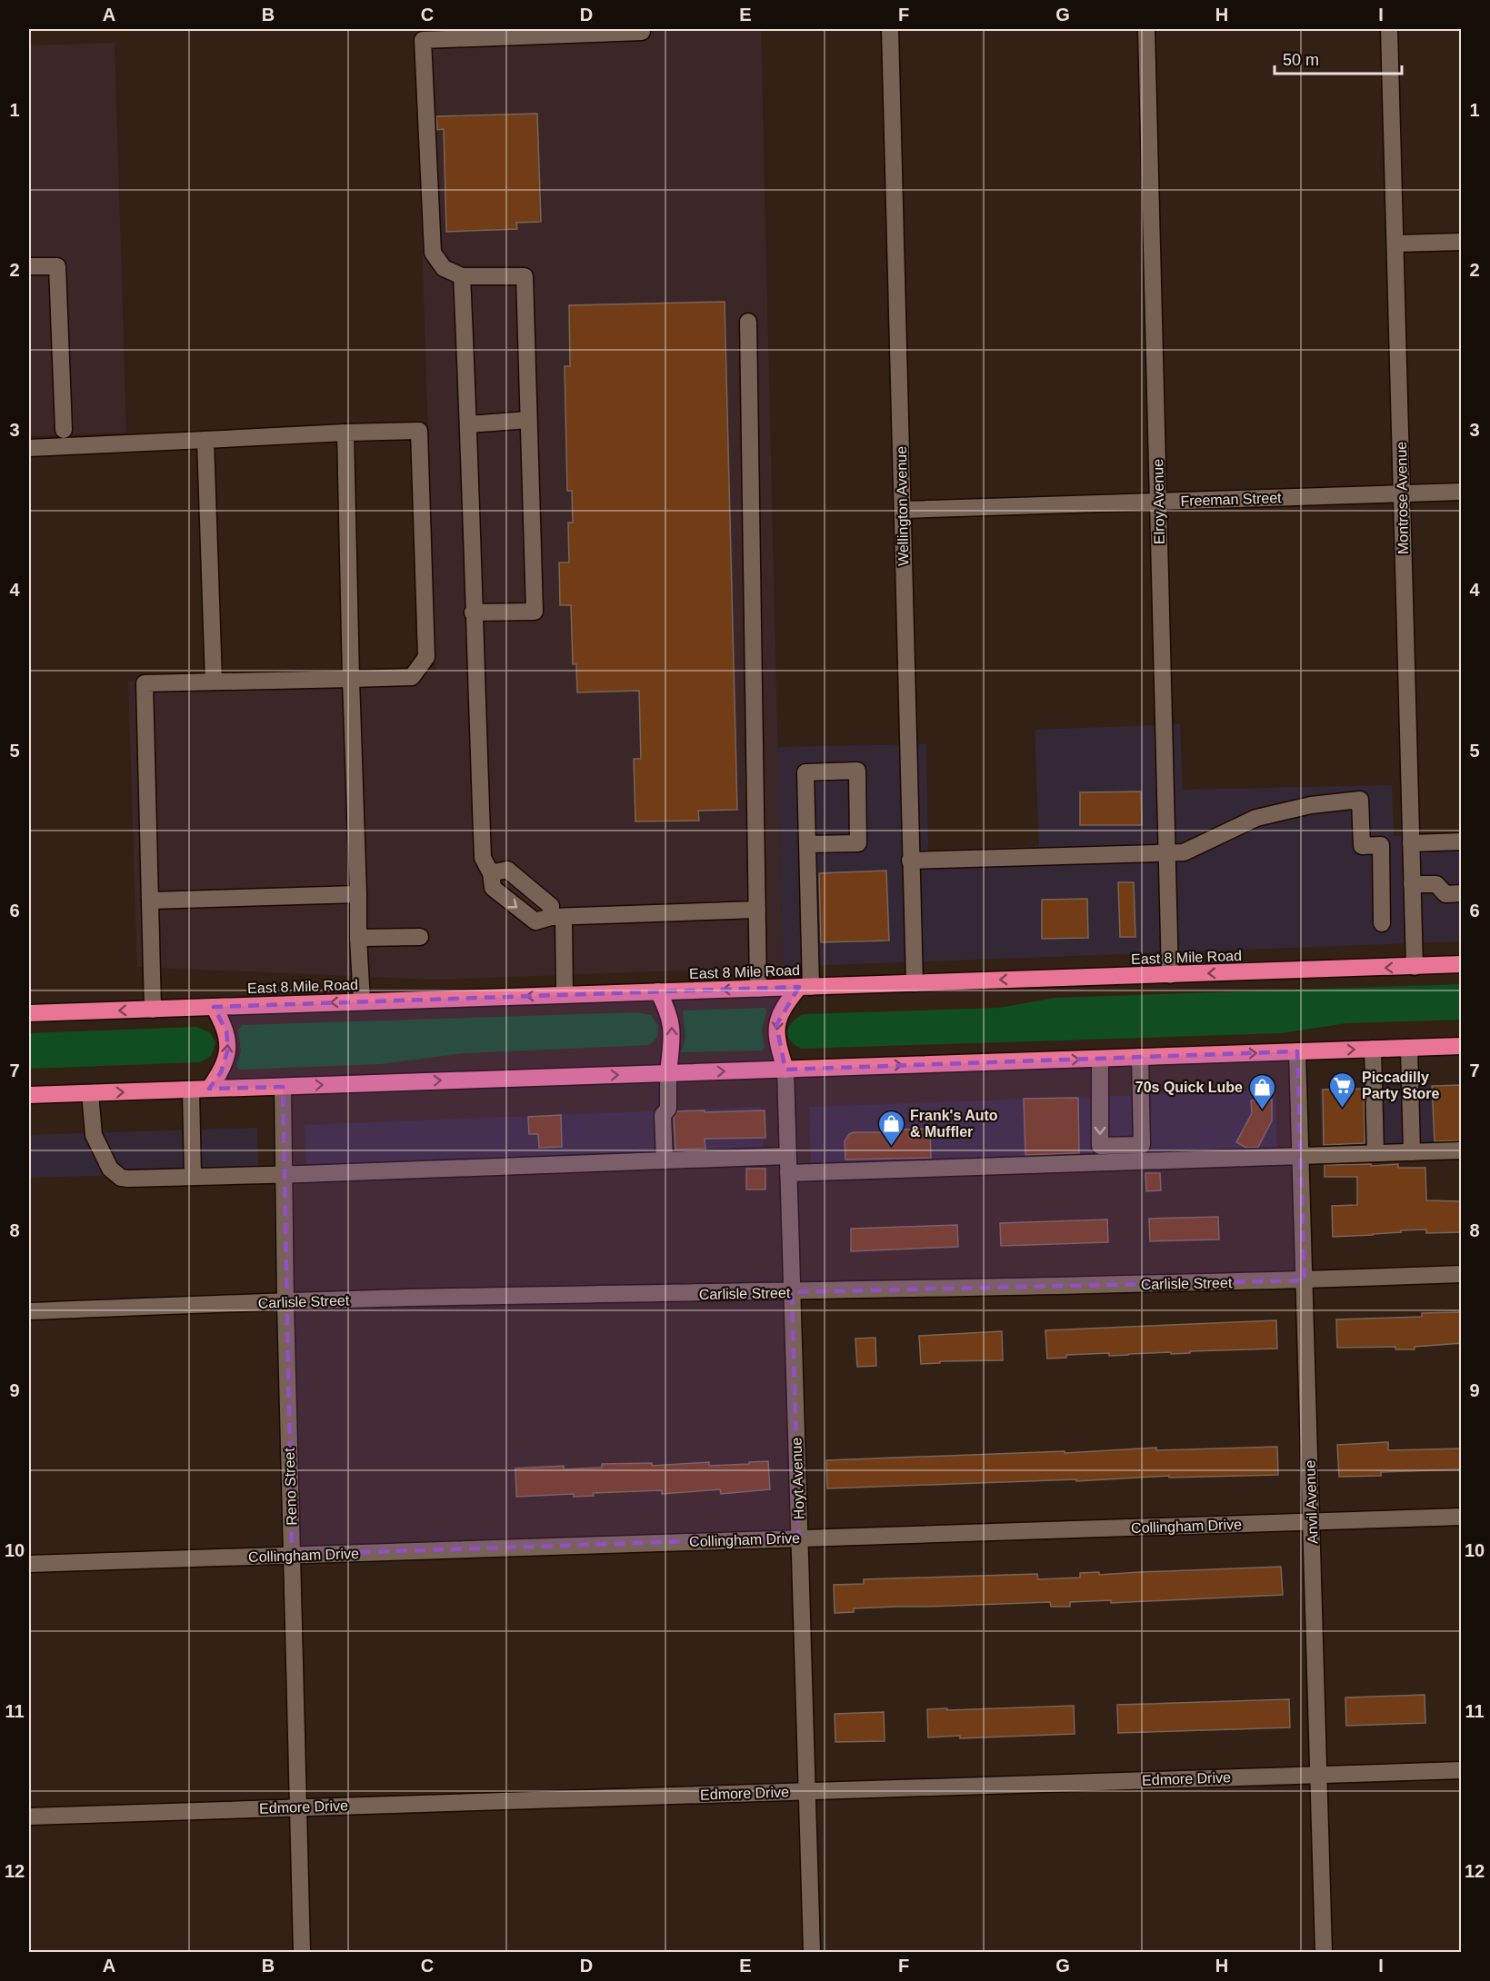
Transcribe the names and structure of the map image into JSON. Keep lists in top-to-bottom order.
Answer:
{
  "streets": {
    "highway": ["East 8 Mile Road"],
    "street": [
      "Montrose Avenue",
      "Freeman Street",
      "Elroy Avenue",
      "Wellington Avenue",
      "Carlisle Street",
      "Hoyt Avenue",
      "Reno Street",
      "Anvil Avenue",
      "Collingham Drive",
      "Edmore Drive"
    ]
  },
  "crossings": [
    ["Montrose Avenue", "Freeman Street"],
    ["Montrose Avenue", "East 8 Mile Road"],
    ["Freeman Street", "Elroy Avenue"],
    ["Freeman Street", "Wellington Avenue"],
    ["Elroy Avenue", "East 8 Mile Road"],
    ["Wellington Avenue", "East 8 Mile Road"],
    ["Carlisle Street", "Hoyt Avenue"],
    ["Carlisle Street", "Reno Street"],
    ["Carlisle Street", "Anvil Avenue"],
    ["Hoyt Avenue", "Collingham Drive"],
    ["Hoyt Avenue", "Edmore Drive"],
    ["Reno Street", "Collingham Drive"],
    ["Reno Street", "Edmore Drive"],
    ["Anvil Avenue", "Collingham Drive"],
    ["Anvil Avenue", "Edmore Drive"]
  ],
  "places": {
    "supermarket": ["Piccadilly Party Store"],
    "shop": ["70s Quick Lube", "Frank's Auto & Muffler"]
  },
  "scale_bar": "50 m",
  "grid": {
    "columns": [
      "A",
      "B",
      "C",
      "D",
      "E",
      "F",
      "G",
      "H",
      "I"
    ],
    "rows": [
      "1",
      "2",
      "3",
      "4",
      "5",
      "6",
      "7",
      "8",
      "9",
      "10",
      "11",
      "12"
    ]
  }
}
